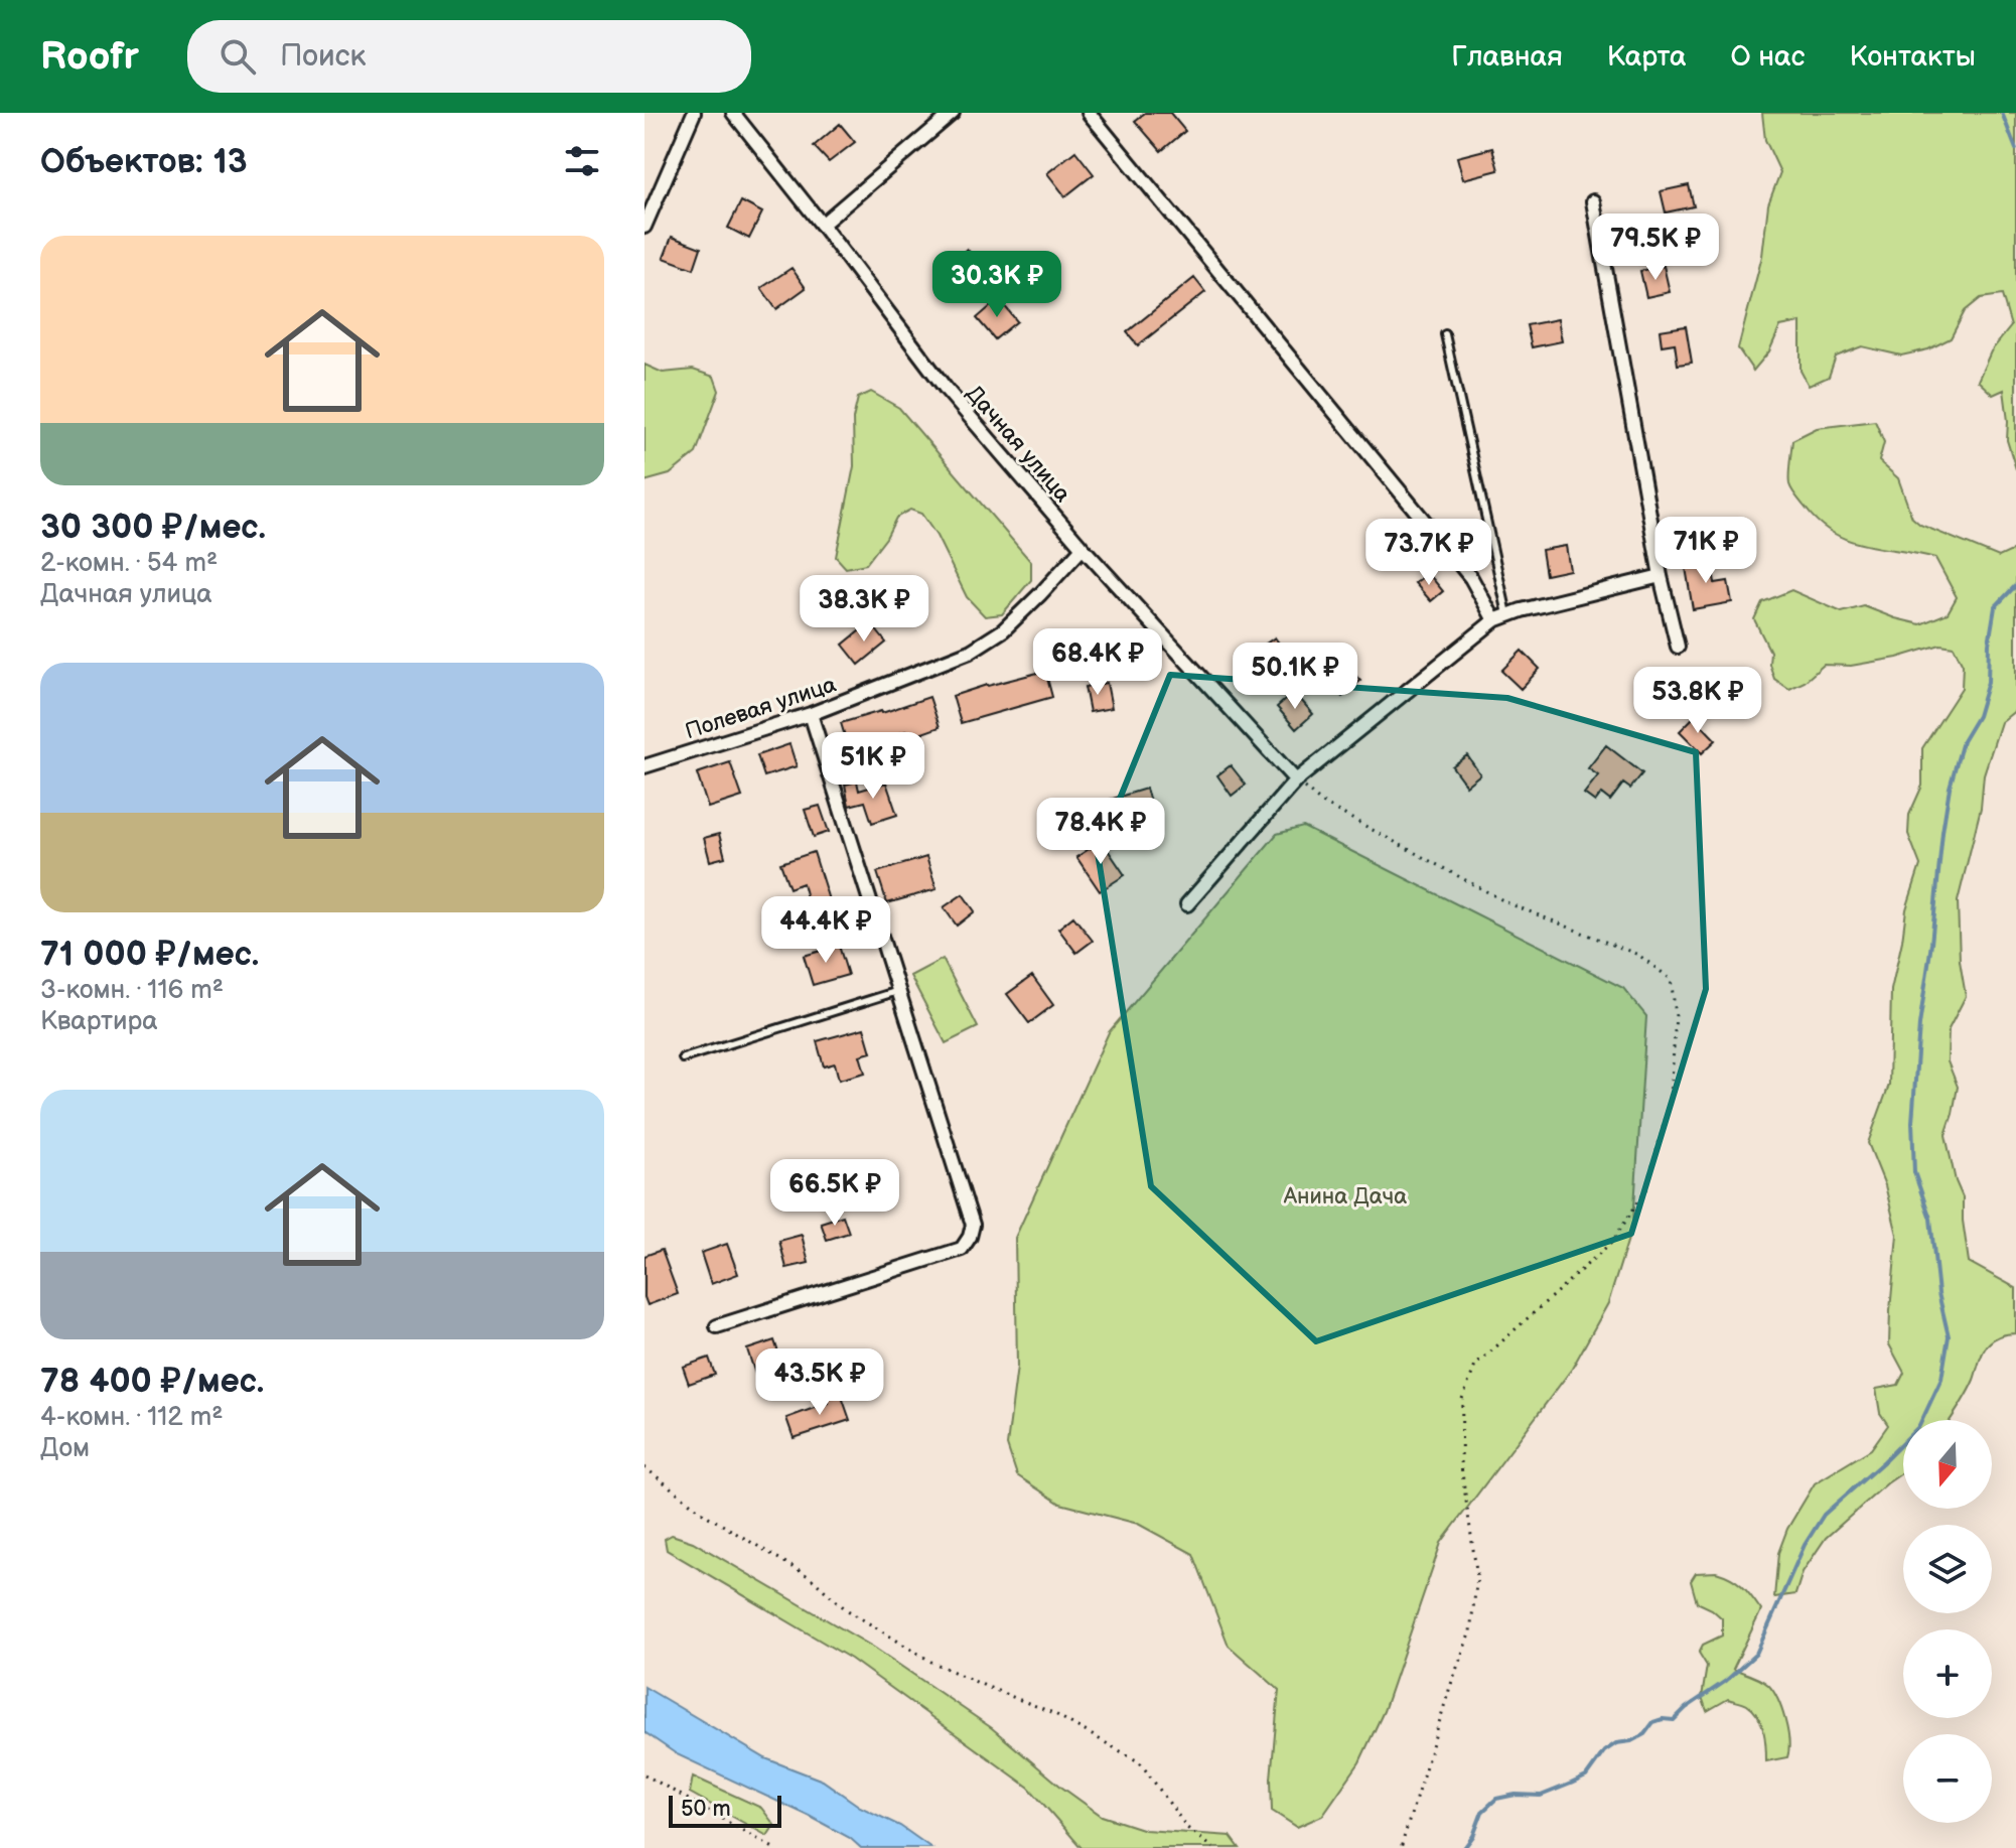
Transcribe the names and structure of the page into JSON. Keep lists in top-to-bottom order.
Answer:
{
  "streets": {
    "street": ["Дачная улица", "Полевая улица"]
  },
  "crossings": [
    ["Дачная улица", "Полевая улица"]
  ],
  "parks": ["Анина Дача"],
  "scale_bar": "50 m",
  "north": "bottom",
  "page": {
    "header": "Roofr",
    "search": "Поиск",
    "nav": [
      "Главная",
      "Карта",
      "О нас",
      "Контакты"
    ],
    "heading": "Объектов: 13",
    "list": [
      {
        "name": "30 300 ₽/мес.",
        "note": "2-комн. · 54 m² · Дачная улица"
      },
      {
        "name": "71 000 ₽/мес.",
        "note": "3-комн. · 116 m² · Квартира"
      },
      {
        "name": "78 400 ₽/мес.",
        "note": "4-комн. · 112 m² · Дом"
      }
    ],
    "price": [
      "79.5K ₽",
      "30.3K ₽",
      "71K ₽",
      "73.7K ₽",
      "38.3K ₽",
      "68.4K ₽",
      "50.1K ₽",
      "53.8K ₽",
      "51K ₽",
      "78.4K ₽",
      "44.4K ₽",
      "66.5K ₽",
      "43.5K ₽"
    ],
    "map_buttons": ["+", "−"],
    "scale": "50 m"
  }
}
